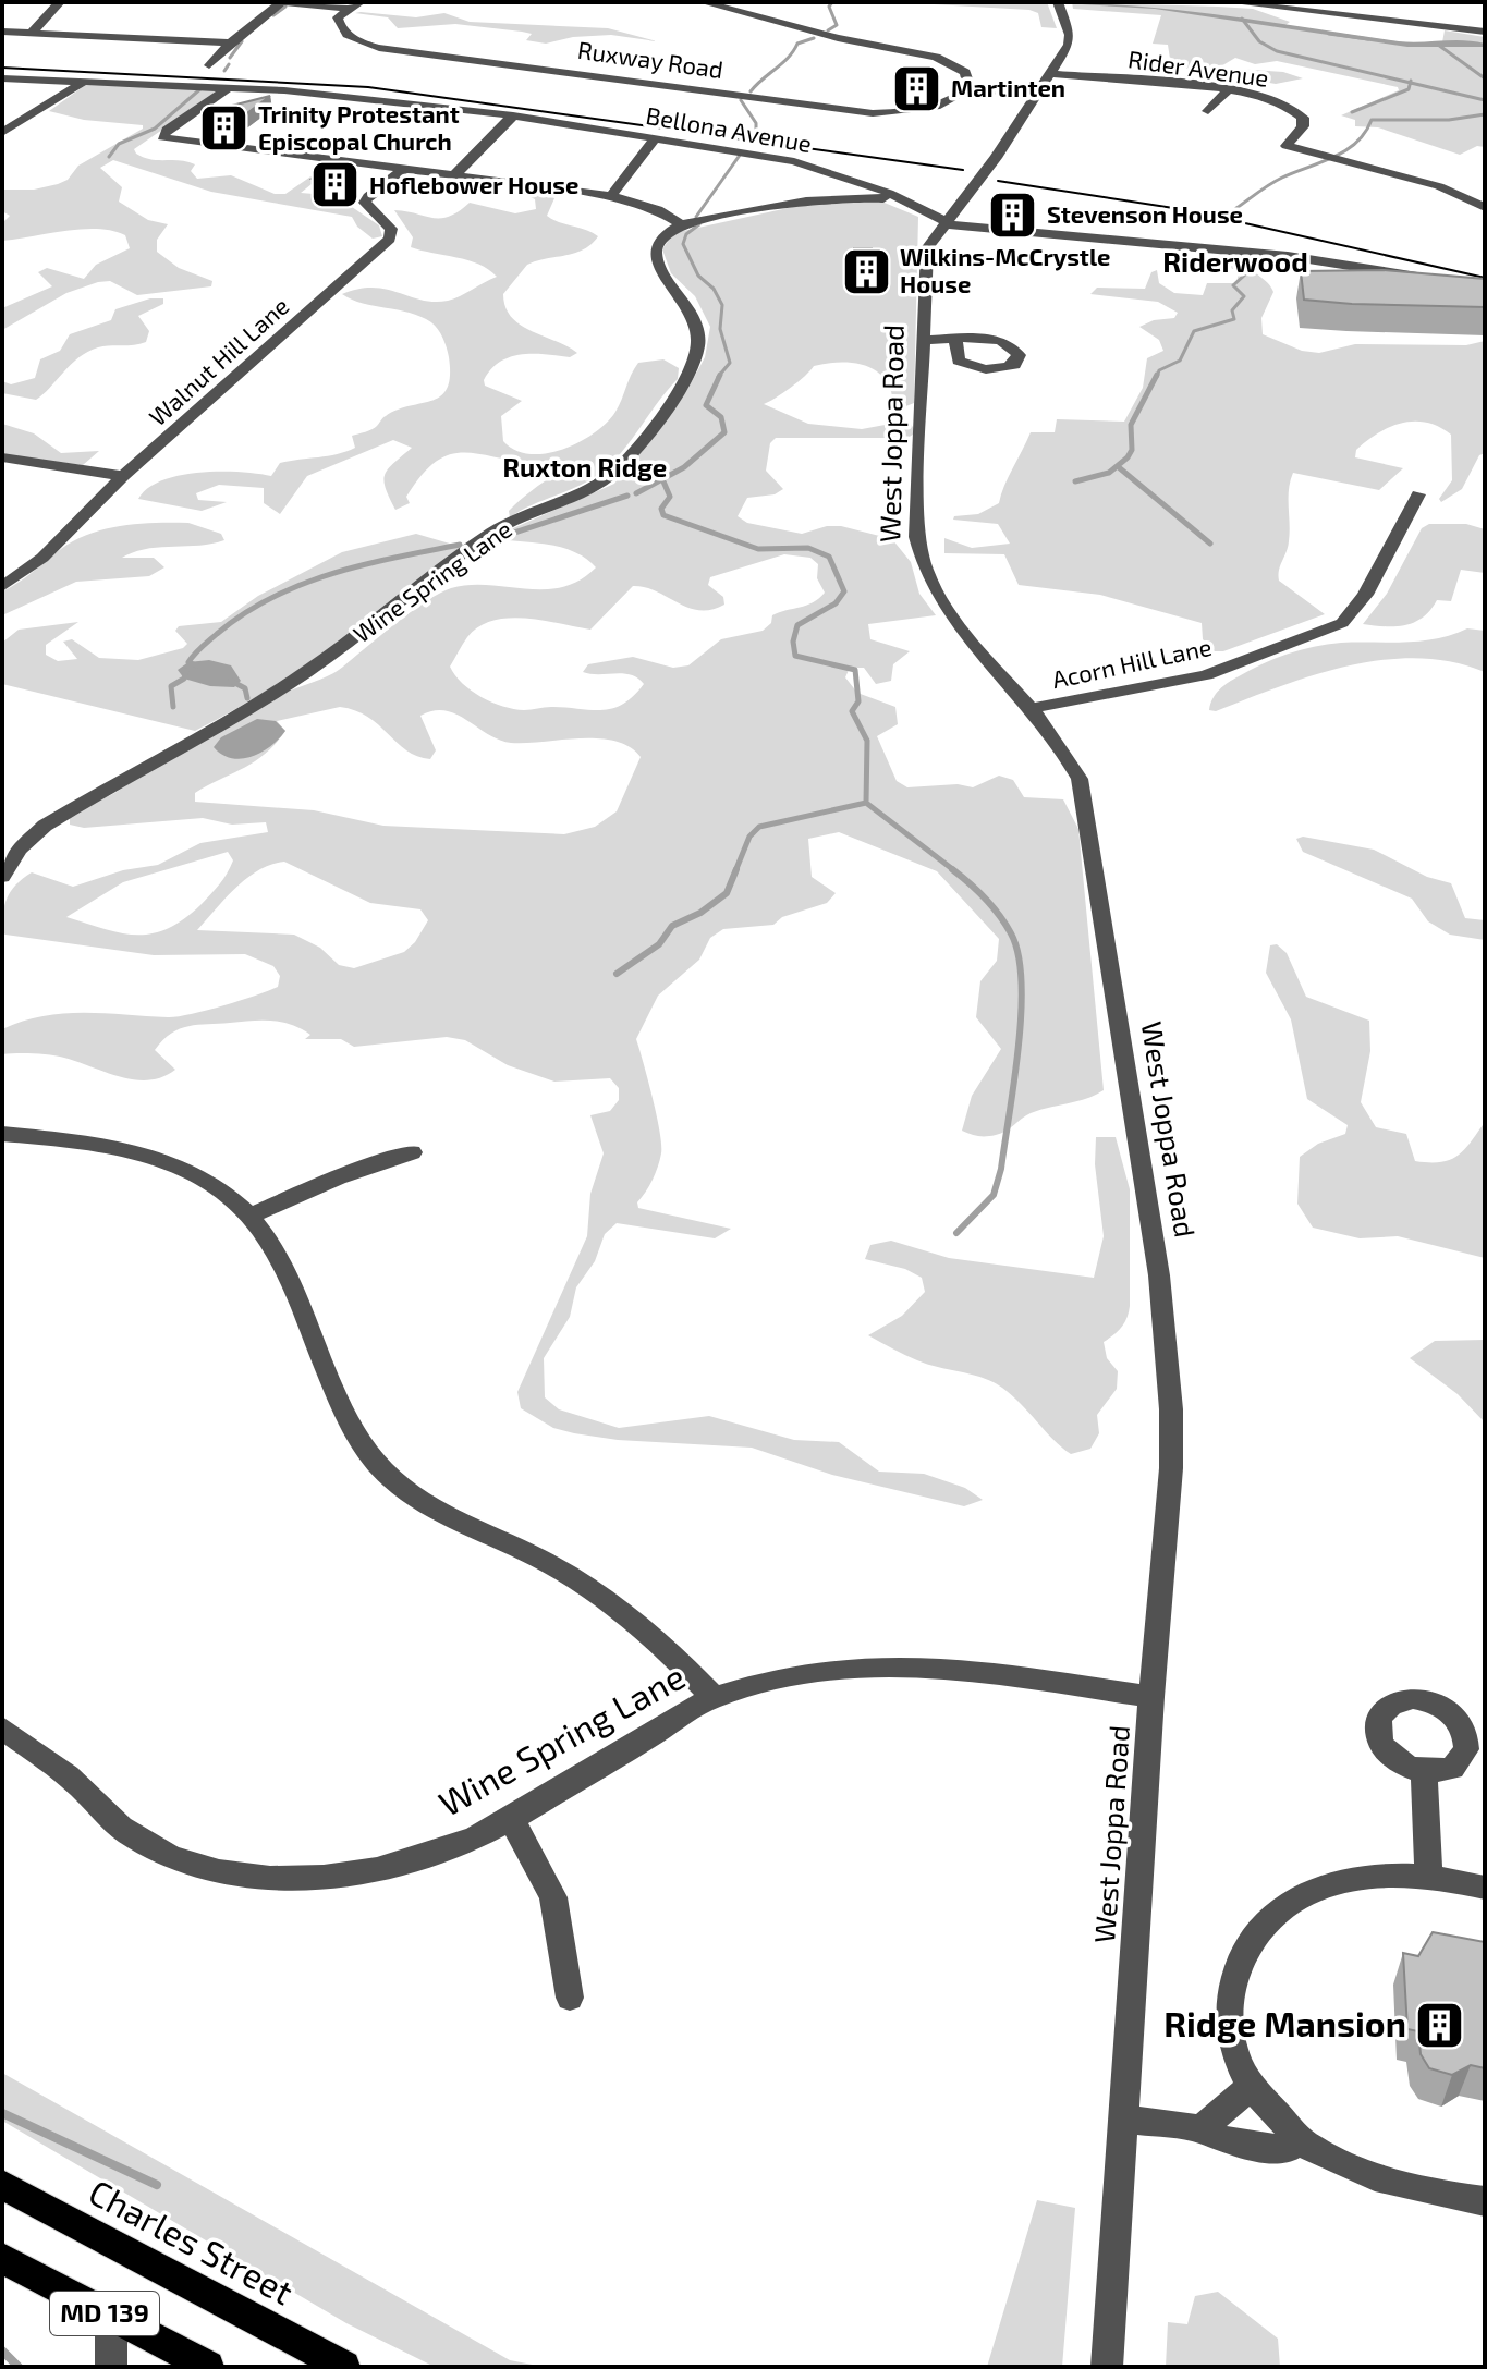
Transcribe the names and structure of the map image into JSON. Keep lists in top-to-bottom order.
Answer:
{
  "streets": {
    "main road": ["Charles Street", "MD 139"],
    "street": [
      "Ruxway Road",
      "Rider Avenue",
      "Bellona Avenue",
      "Walnut Hill Lane",
      "West Joppa Road",
      "Wine Spring Lane",
      "Acorn Hill Lane"
    ]
  },
  "crossings": [
    ["Rider Avenue", "West Joppa Road"],
    ["Bellona Avenue", "West Joppa Road"],
    ["West Joppa Road", "Wine Spring Lane"],
    ["West Joppa Road", "Acorn Hill Lane"]
  ],
  "districts": ["Riderwood", "Ruxton Ridge"],
  "places": {
    "building": [
      "Martinten",
      "Trinity Protestant Episcopal Church",
      "Hoflebower House",
      "Stevenson House",
      "Wilkins-McCrystle House",
      "Ridge Mansion"
    ]
  }
}
